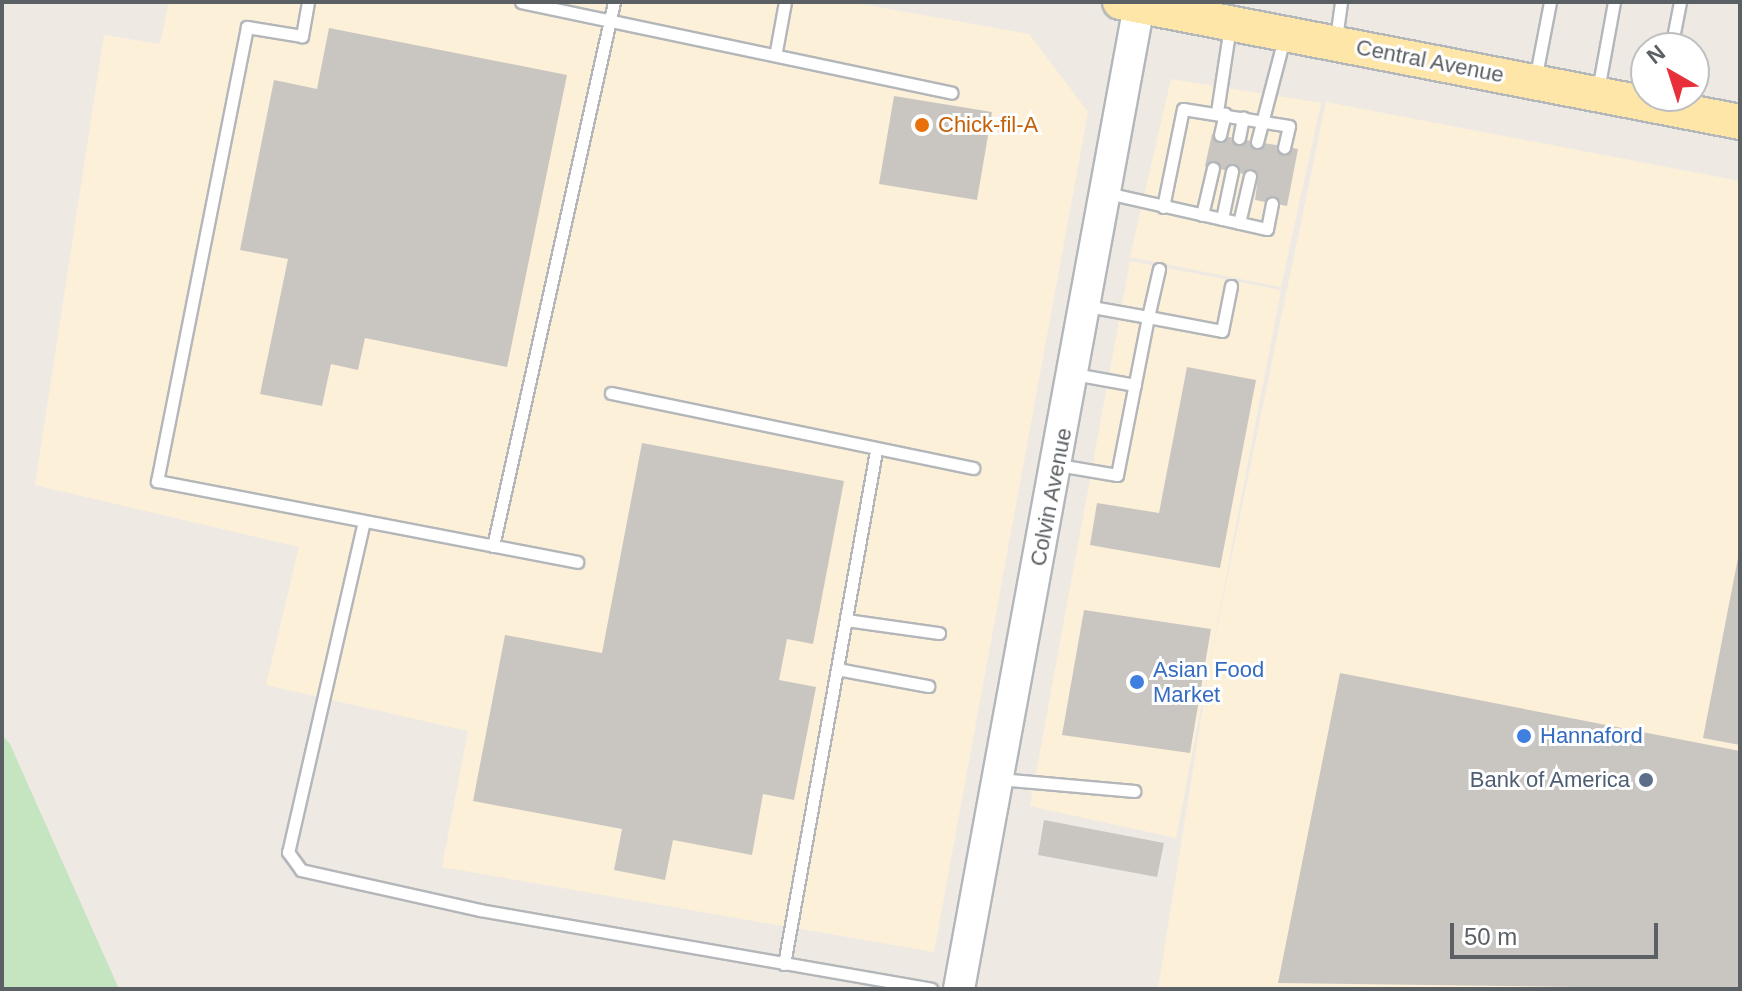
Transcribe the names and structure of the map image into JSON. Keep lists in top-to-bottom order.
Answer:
{
  "streets": {
    "main road": ["Central Avenue"],
    "street": ["Colvin Avenue"]
  },
  "crossings": [
    ["Central Avenue", "Colvin Avenue"]
  ],
  "places": [
    "Chick-fil-A",
    "Asian Food Market",
    "Hannaford",
    "Bank of America"
  ],
  "scale_bar": "50 m",
  "north": "top left"
}
